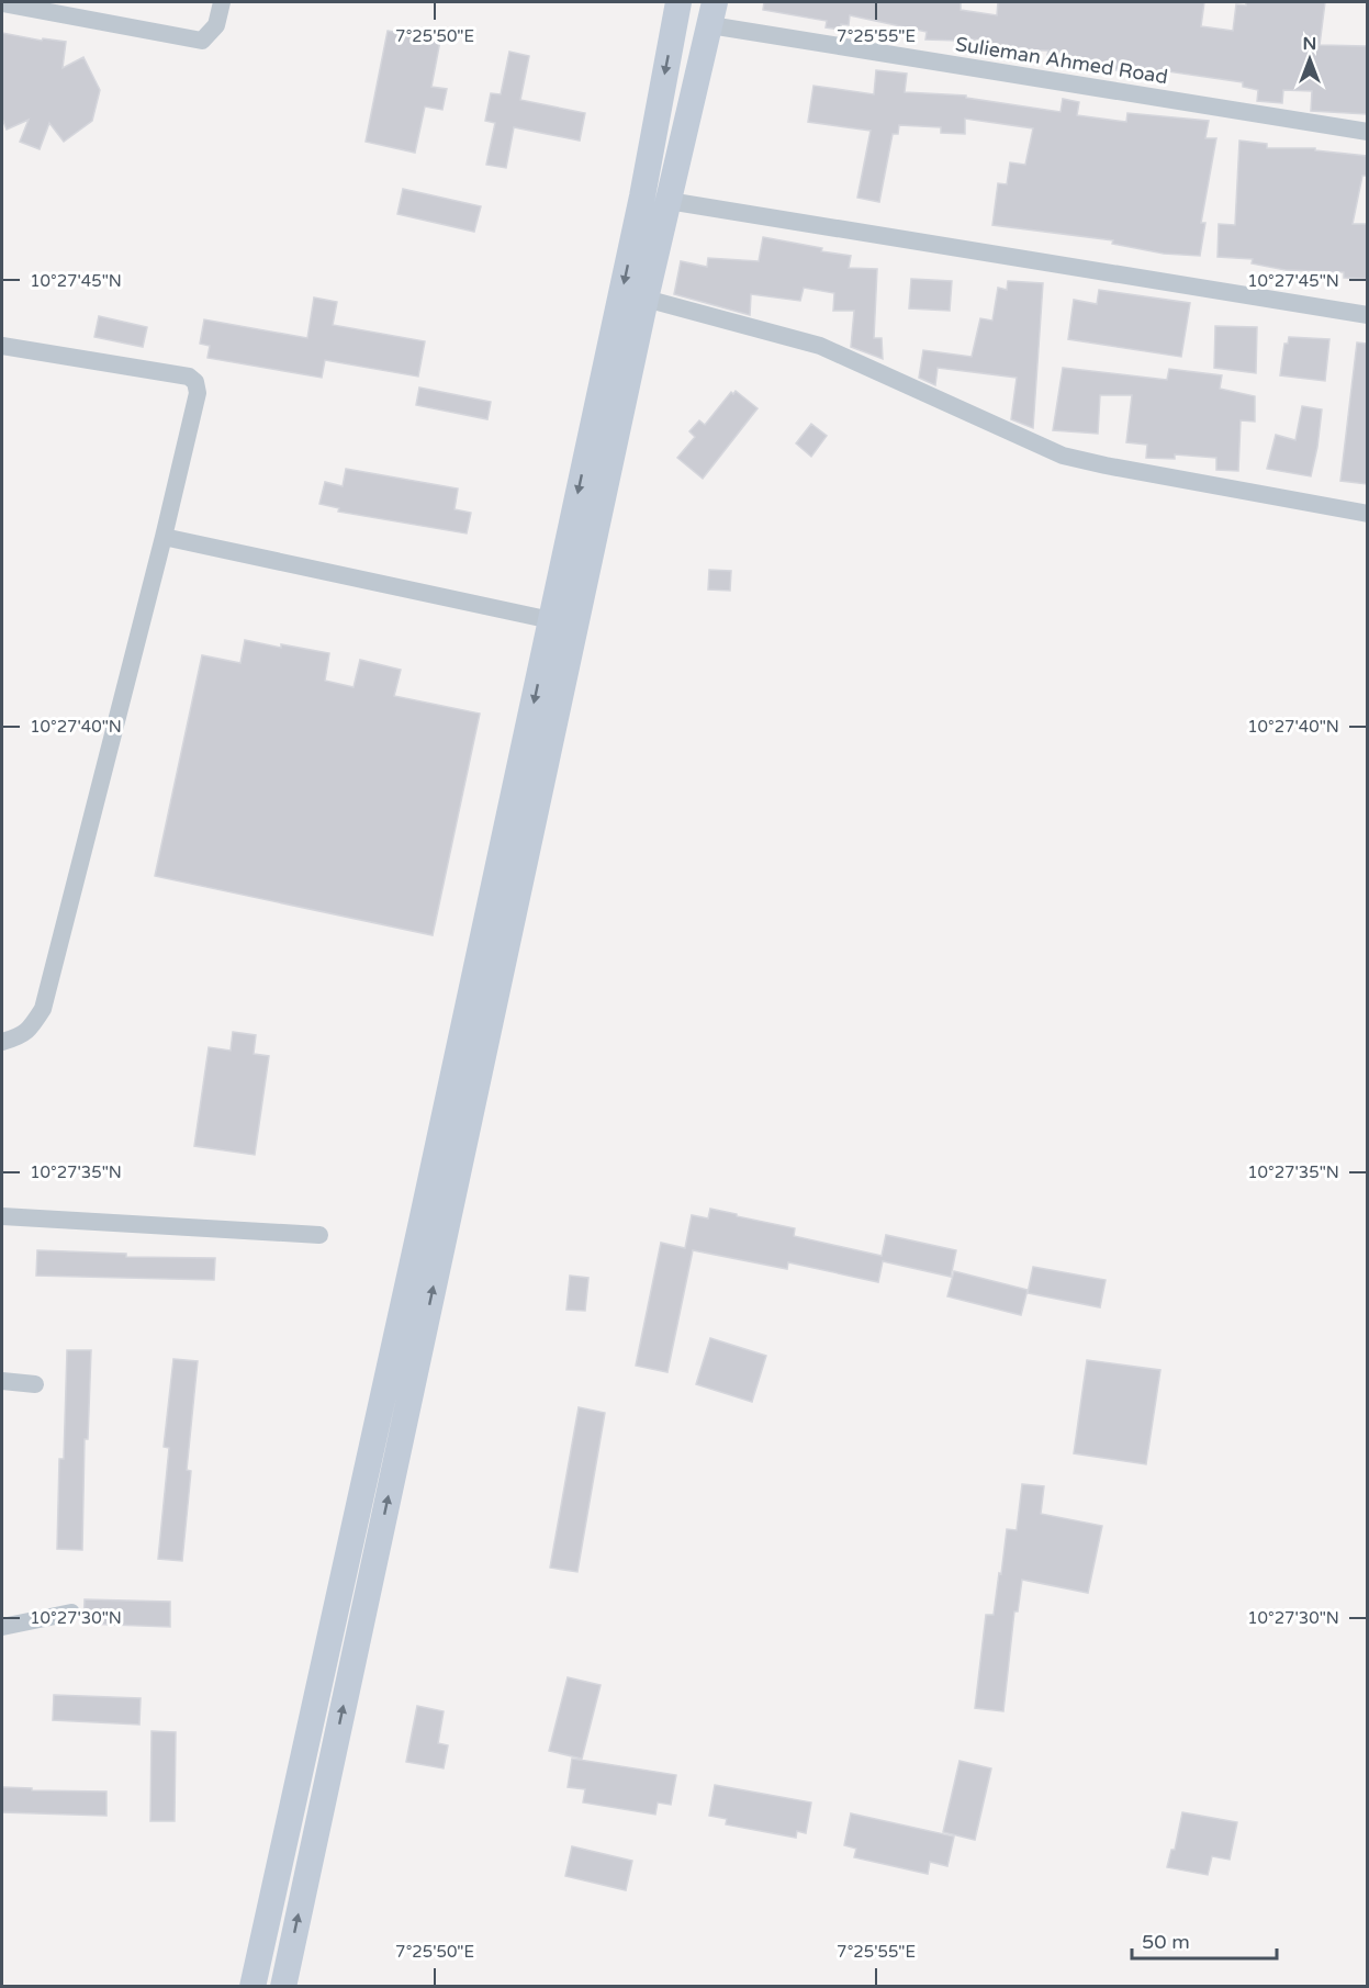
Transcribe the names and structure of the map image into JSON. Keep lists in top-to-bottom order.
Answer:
{
  "streets": {
    "street": ["Sulieman Ahmed Road"]
  },
  "scale_bar": "50 m",
  "north": "top",
  "coordinates": [
    "7°25'50\"E",
    "7°25'55\"E",
    "10°27'45\"N",
    "10°27'40\"N",
    "10°27'35\"N",
    "10°27'30\"N"
  ]
}
